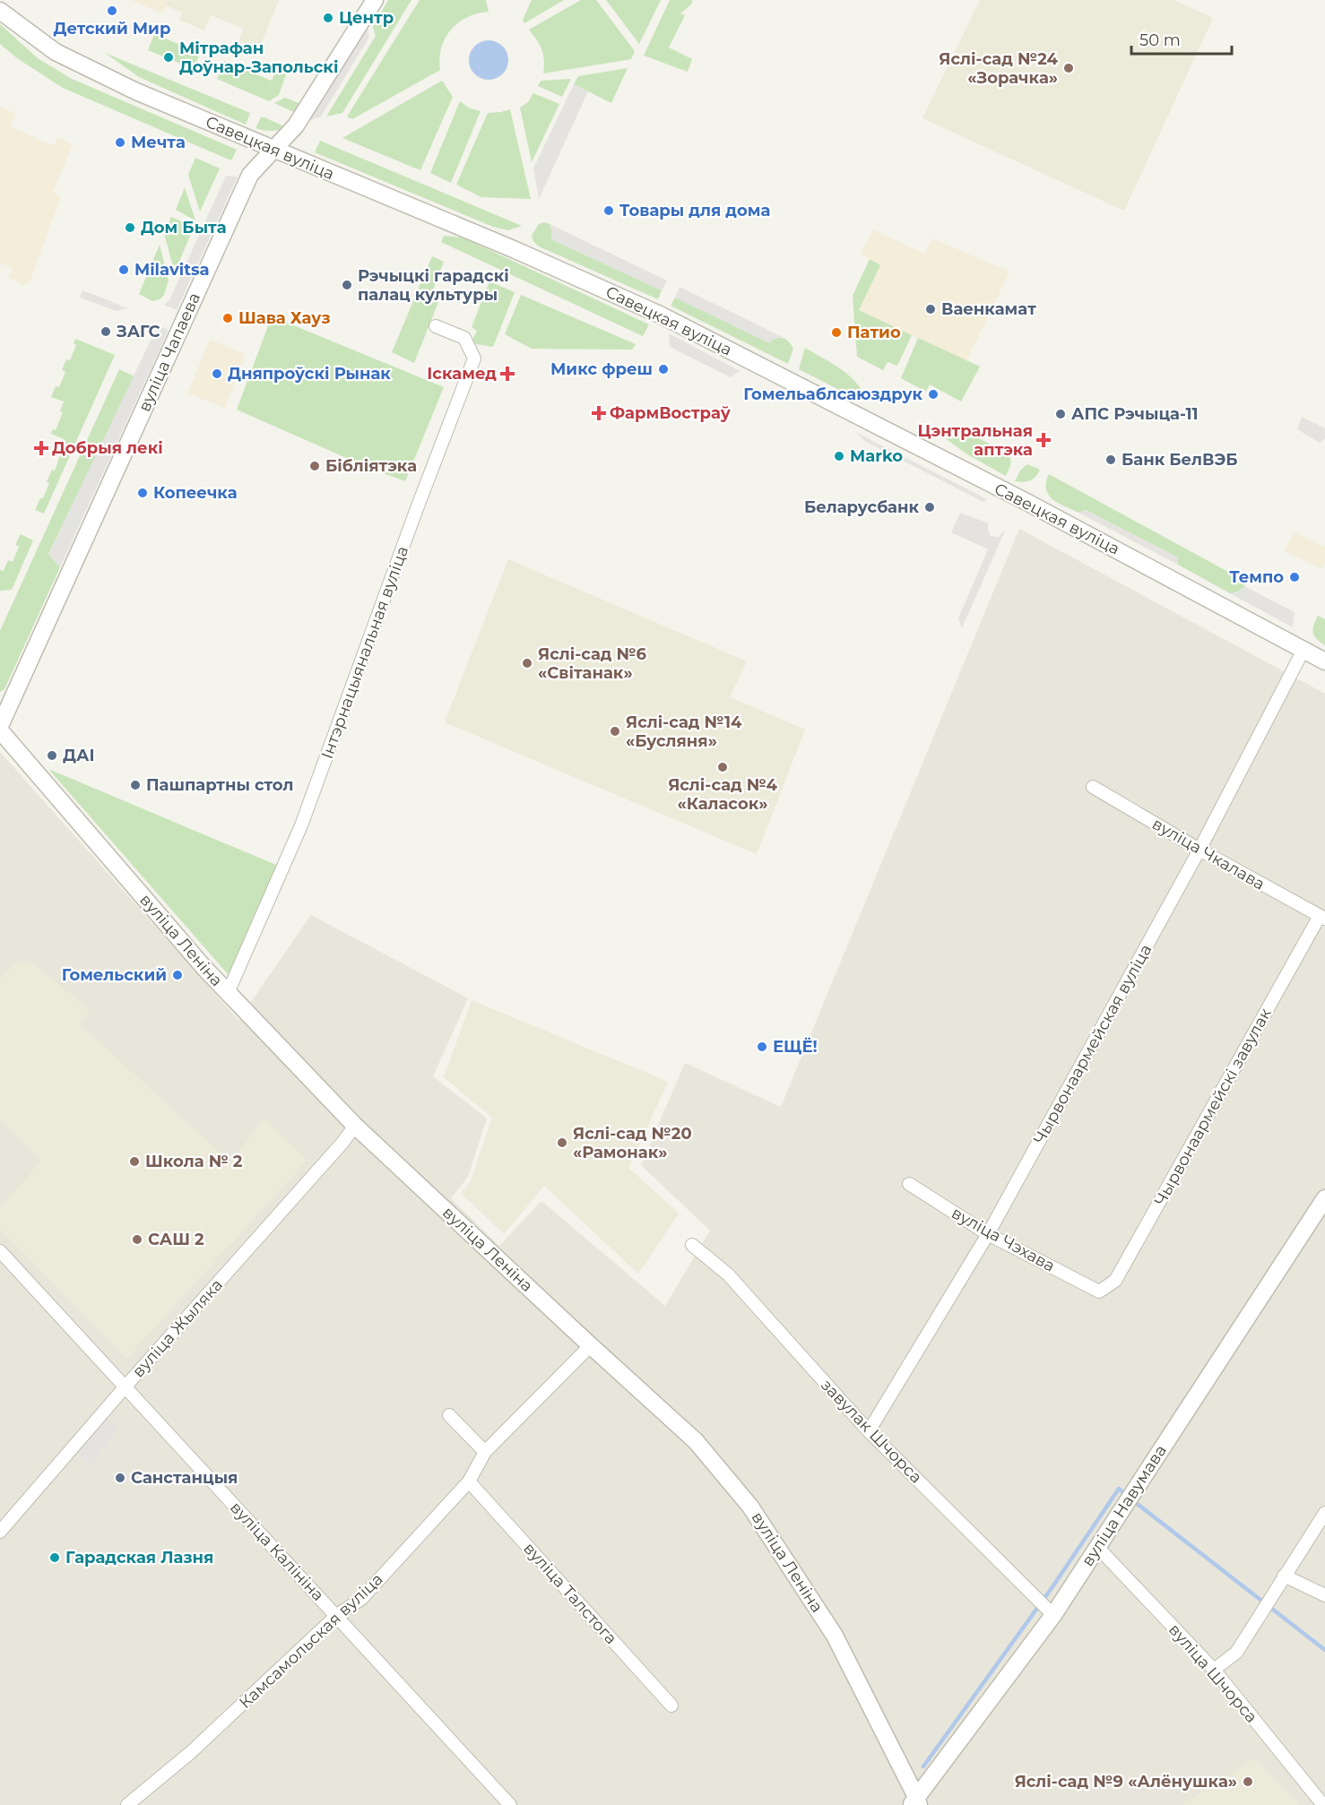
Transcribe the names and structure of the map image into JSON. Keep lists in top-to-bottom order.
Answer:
{
  "streets": {
    "street": [
      "Савецкая вуліца",
      "вуліца Чапаева",
      "Інтэрнацыянальная вуліца",
      "вуліца Чкалава",
      "вуліца Леніна",
      "Чырвонаармейская вуліца",
      "Чырвонаармейскі завулак",
      "вуліца Чэхава",
      "вуліца Жыляка",
      "завулак Шчорса",
      "вуліца Навумава",
      "вуліца Калініна",
      "вуліца Талстога",
      "Камсамольская вуліца",
      "вуліца Шчорса"
    ]
  },
  "crossings": [
    ["Савецкая вуліца", "вуліца Чапаева"],
    ["Савецкая вуліца", "Чырвонаармейская вуліца"],
    ["вуліца Чапаева", "вуліца Леніна"],
    ["Інтэрнацыянальная вуліца", "вуліца Леніна"],
    ["вуліца Чкалава", "Чырвонаармейская вуліца"],
    ["вуліца Чкалава", "Чырвонаармейскі завулак"],
    ["вуліца Леніна", "вуліца Жыляка"],
    ["вуліца Леніна", "вуліца Навумава"],
    ["вуліца Леніна", "Камсамольская вуліца"],
    ["Чырвонаармейская вуліца", "вуліца Чэхава"],
    ["Чырвонаармейская вуліца", "завулак Шчорса"],
    ["Чырвонаармейскі завулак", "вуліца Чэхава"],
    ["вуліца Жыляка", "вуліца Калініна"],
    ["завулак Шчорса", "вуліца Навумава"],
    ["вуліца Навумава", "вуліца Шчорса"],
    ["вуліца Калініна", "Камсамольская вуліца"],
    ["вуліца Талстога", "Камсамольская вуліца"]
  ],
  "places": {
    "other": [
      "Детский Мир",
      "Центр",
      "Мітрафан Доўнар-Запольскі",
      "Яслі-сад №24 «Зорачка»",
      "Мечта",
      "Товары для дома",
      "Дом Быта",
      "Milavitsa",
      "Рэчыцкі гарадскі палац культуры",
      "Ваенкамат",
      "Шава Хауз",
      "ЗАГС",
      "Патио",
      "Микс фреш",
      "Дняпроўскі Рынак",
      "Гомельаблсаюздрук",
      "АПС Рэчыца-11",
      "Marko",
      "Банк БелВЭБ",
      "Бібліятэка",
      "Копеечка",
      "Беларусбанк",
      "Темпо",
      "Яслі-сад №6 «Світанак»",
      "Яслі-сад №14 «Бусляня»",
      "ДАІ",
      "Яслі-сад №4 «Каласок»",
      "Пашпартны стол",
      "Гомельский",
      "ЕЩЁ!",
      "Яслі-сад №20 «Рамонак»",
      "Школа № 2",
      "САШ 2",
      "Санстанцыя",
      "Гарадская Лазня",
      "Яслі-сад №9 «Алёнушка»"
    ],
    "health": [
      "Іскамед",
      "ФармВостраў",
      "Цэнтральная аптэка",
      "Добрыя лекі"
    ]
  },
  "scale_bar": "50 m"
}
